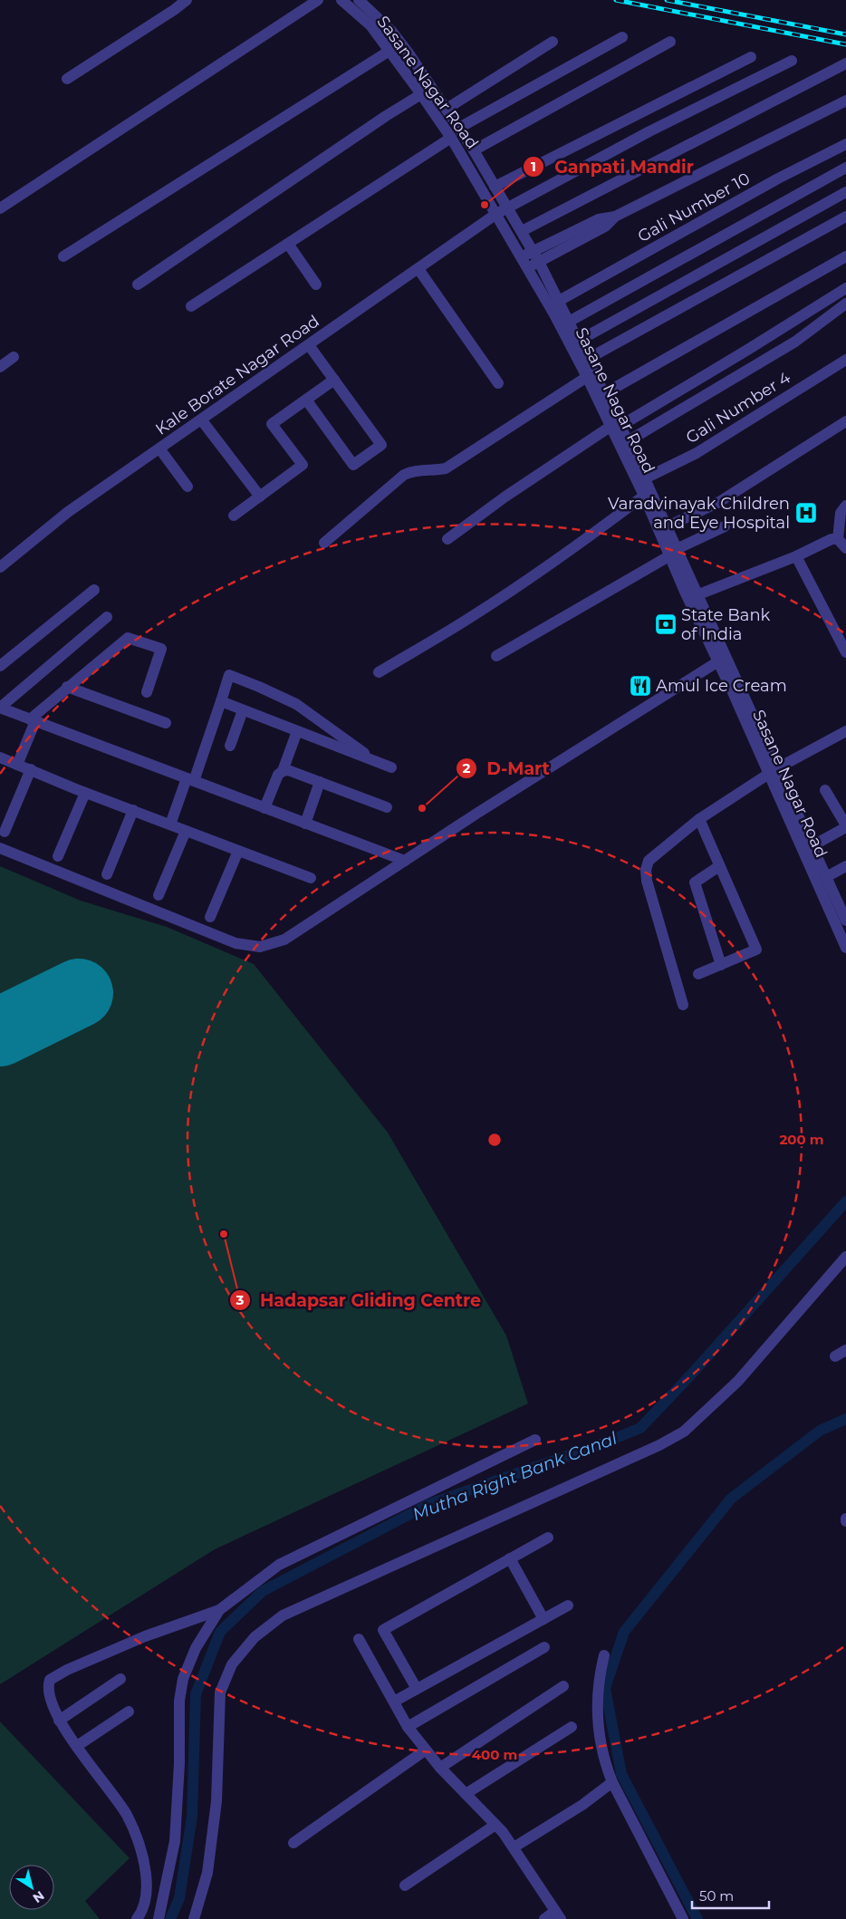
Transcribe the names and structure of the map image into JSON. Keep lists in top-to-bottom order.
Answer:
{
  "streets": {
    "street": [
      "Sasane Nagar Road",
      "Gali Number 10",
      "Kale Borate Nagar Road",
      "Gali Number 4"
    ]
  },
  "crossings": [
    ["Sasane Nagar Road", "Gali Number 10"],
    ["Sasane Nagar Road", "Kale Borate Nagar Road"],
    ["Sasane Nagar Road", "Gali Number 4"]
  ],
  "water": ["Mutha Right Bank Canal"],
  "places": {
    "other": ["Ganpati Mandir", "D-Mart", "Hadapsar Gliding Centre"],
    "hospital": ["Varadvinayak Children and Eye Hospital"],
    "bank": ["State Bank of India"],
    "restaurant": ["Amul Ice Cream"]
  },
  "scale_bar": "50 m",
  "north": "bottom right",
  "rings": ["200 m", "400 m"]
}
